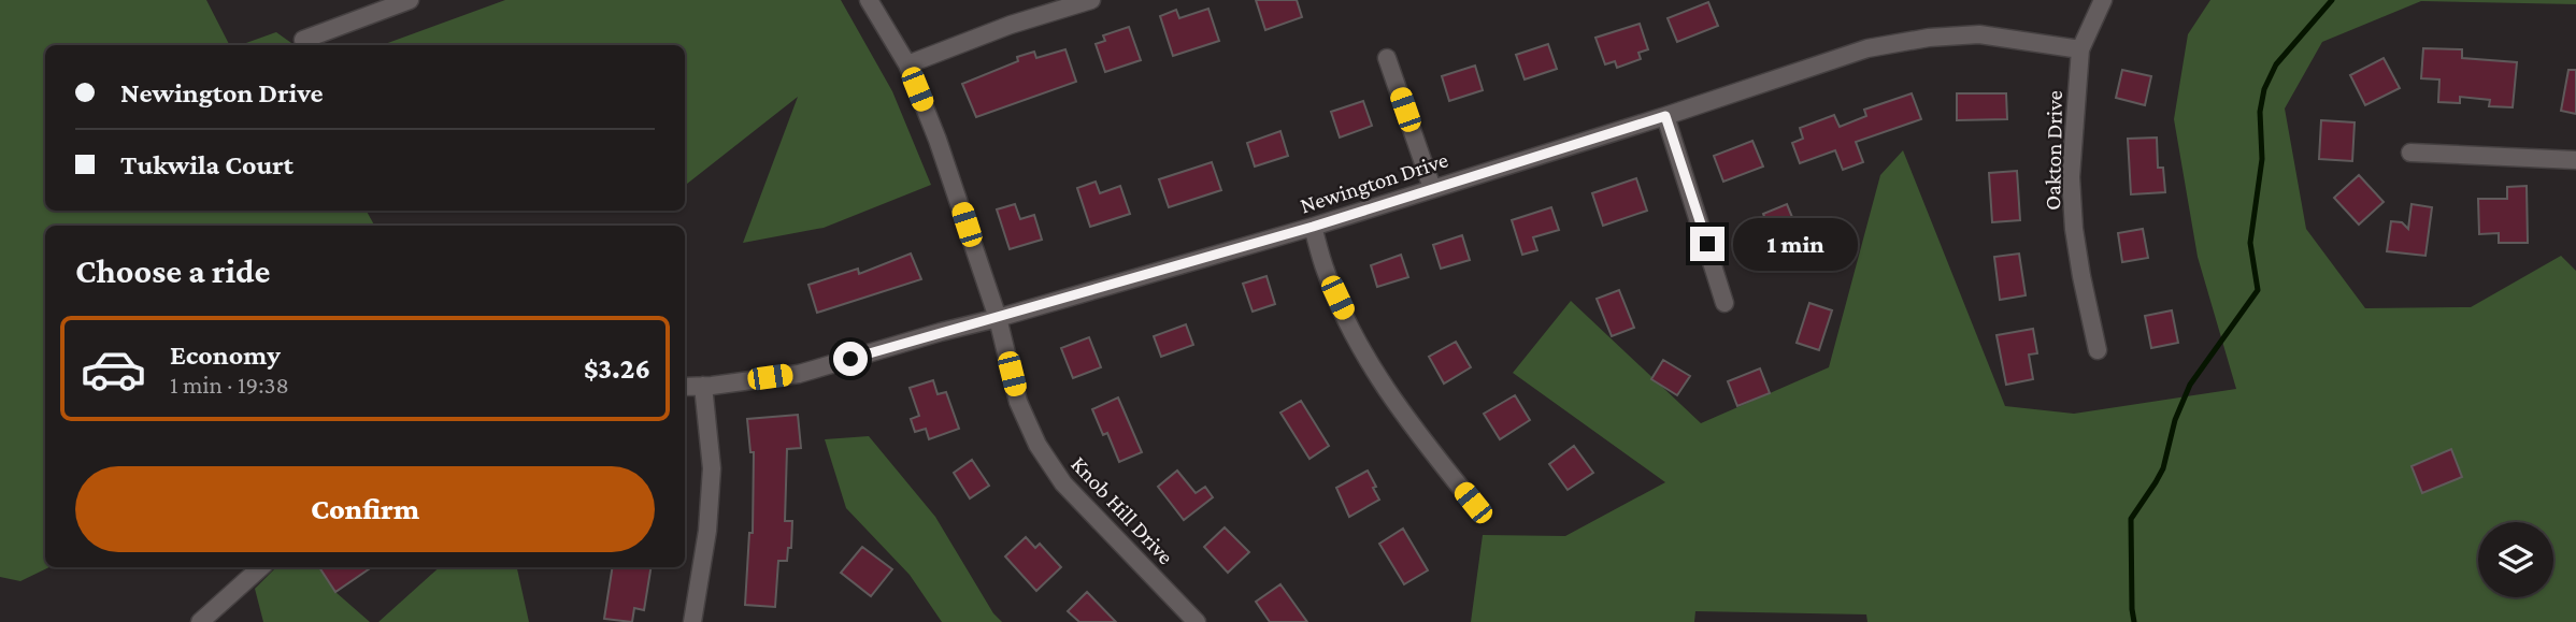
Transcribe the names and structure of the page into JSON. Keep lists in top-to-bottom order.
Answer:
{
  "streets": {
    "street": ["Oakton Drive", "Newington Drive", "Knob Hill Drive"]
  },
  "crossings": [
    ["Oakton Drive", "Newington Drive"],
    ["Newington Drive", "Knob Hill Drive"]
  ],
  "page": {
    "banner": ["Newington Drive", "Tukwila Court"],
    "bubble": "1 min",
    "heading": "Choose a ride",
    "list": [
      {
        "name": "Economy",
        "note": "1 min · 19:38",
        "value": "$3.26"
      }
    ],
    "buttons": "Confirm"
  }
}
